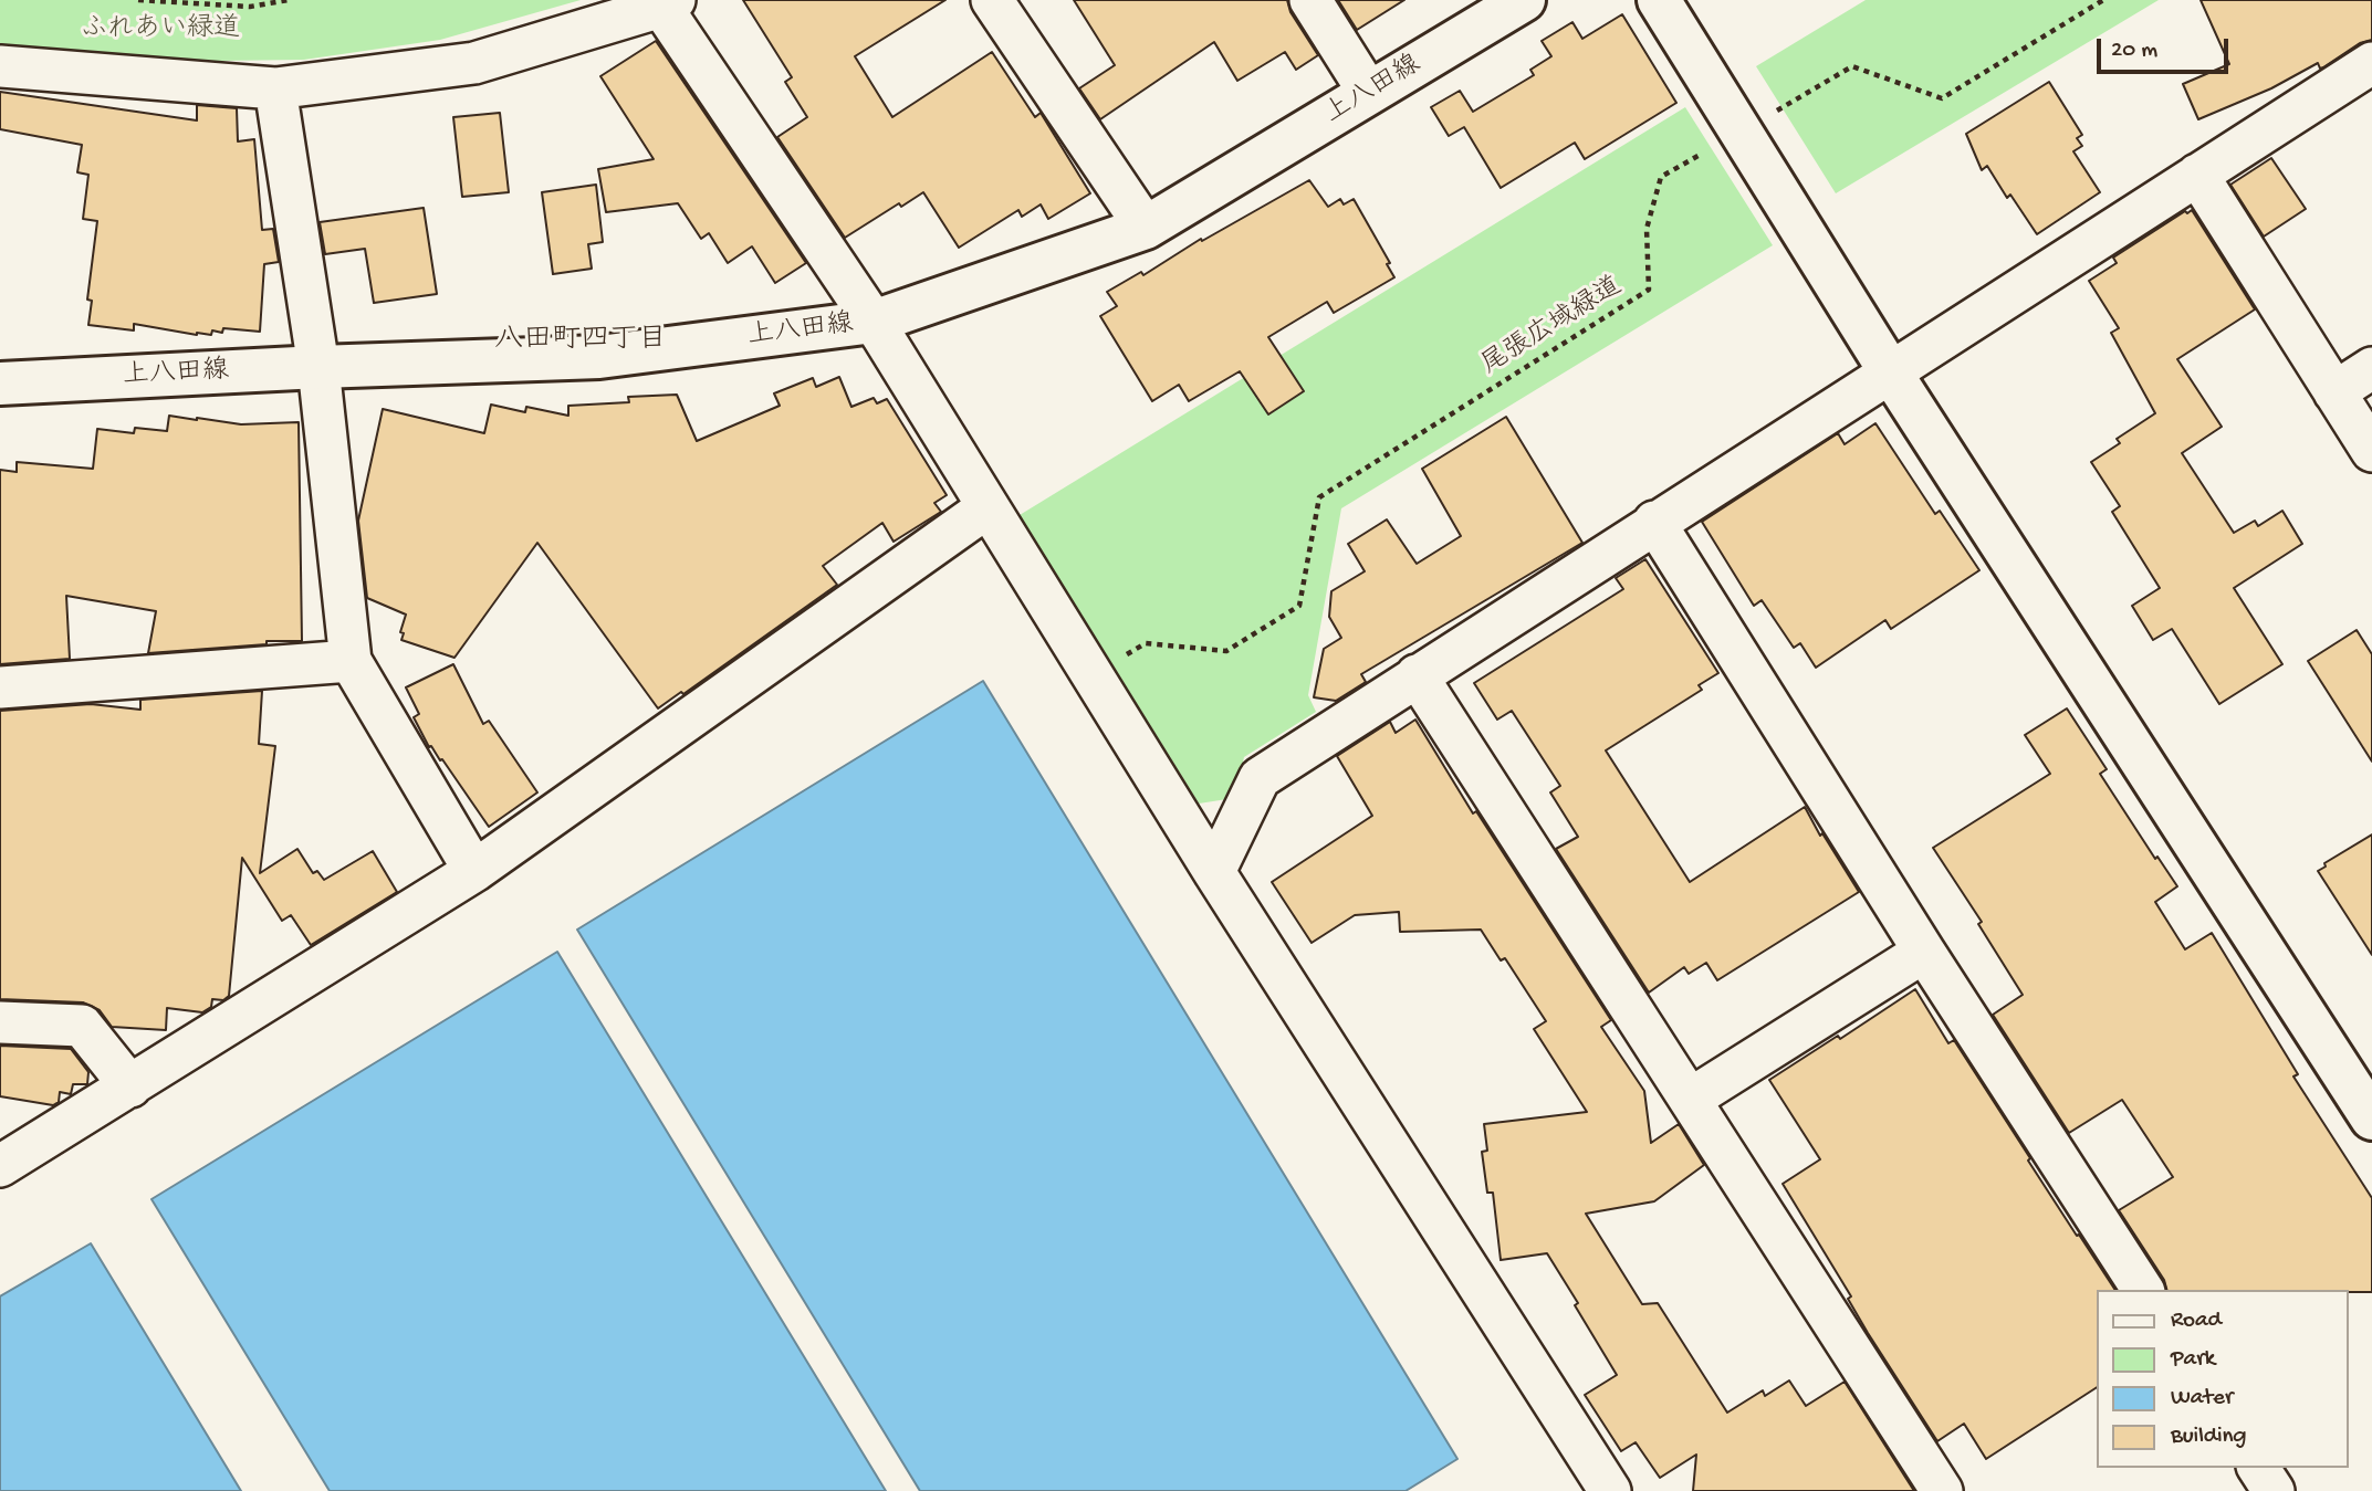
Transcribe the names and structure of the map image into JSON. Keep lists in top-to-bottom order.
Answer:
{
  "streets": {
    "street": ["上八田線"],
    "path": ["尾張広域緑道"]
  },
  "districts": ["八田町四丁目"],
  "parks": ["ふれあい緑道"],
  "legend": [
    "Road",
    "Park",
    "Water",
    "Building"
  ],
  "scale_bar": "20 m"
}
